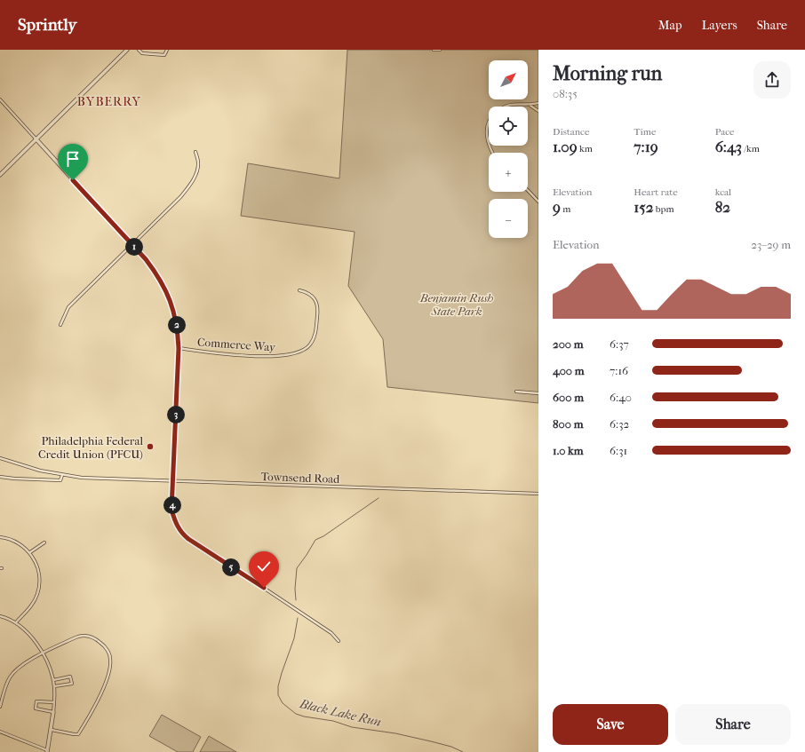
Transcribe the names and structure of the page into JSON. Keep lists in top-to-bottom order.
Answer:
{
  "streets": {
    "street": ["Commerce Way", "Townsend Road"]
  },
  "districts": ["BYBERRY"],
  "water": ["Black Lake Run"],
  "parks": ["Benjamin Rush State Park"],
  "places": ["Philadelphia Federal Credit Union (PFCU)"],
  "north": "top right",
  "page": {
    "header": "Sprintly",
    "nav": ["Map", "Layers", "Share"],
    "heading": ["Morning run", "08:35"],
    "map_buttons": ["+", "−"],
    "stats": [
      ["Distance", "1.09 km"],
      ["Time", "7:19"],
      ["Pace", "6:43 /km"],
      ["Elevation", "9 m"],
      ["Heart rate", "152 bpm"],
      ["kcal", "82"]
    ],
    "chart": ["Elevation", "23–29 m"],
    "pins": [
      "1",
      "2",
      "3",
      "4",
      "5"
    ],
    "list": [
      {
        "name": "200 m",
        "note": "6:37"
      },
      {
        "name": "400 m",
        "note": "7:16"
      },
      {
        "name": "600 m",
        "note": "6:40"
      },
      {
        "name": "800 m",
        "note": "6:32"
      },
      {
        "name": "1.0 km",
        "note": "6:31"
      }
    ],
    "buttons": ["Save", "Share"]
  }
}
